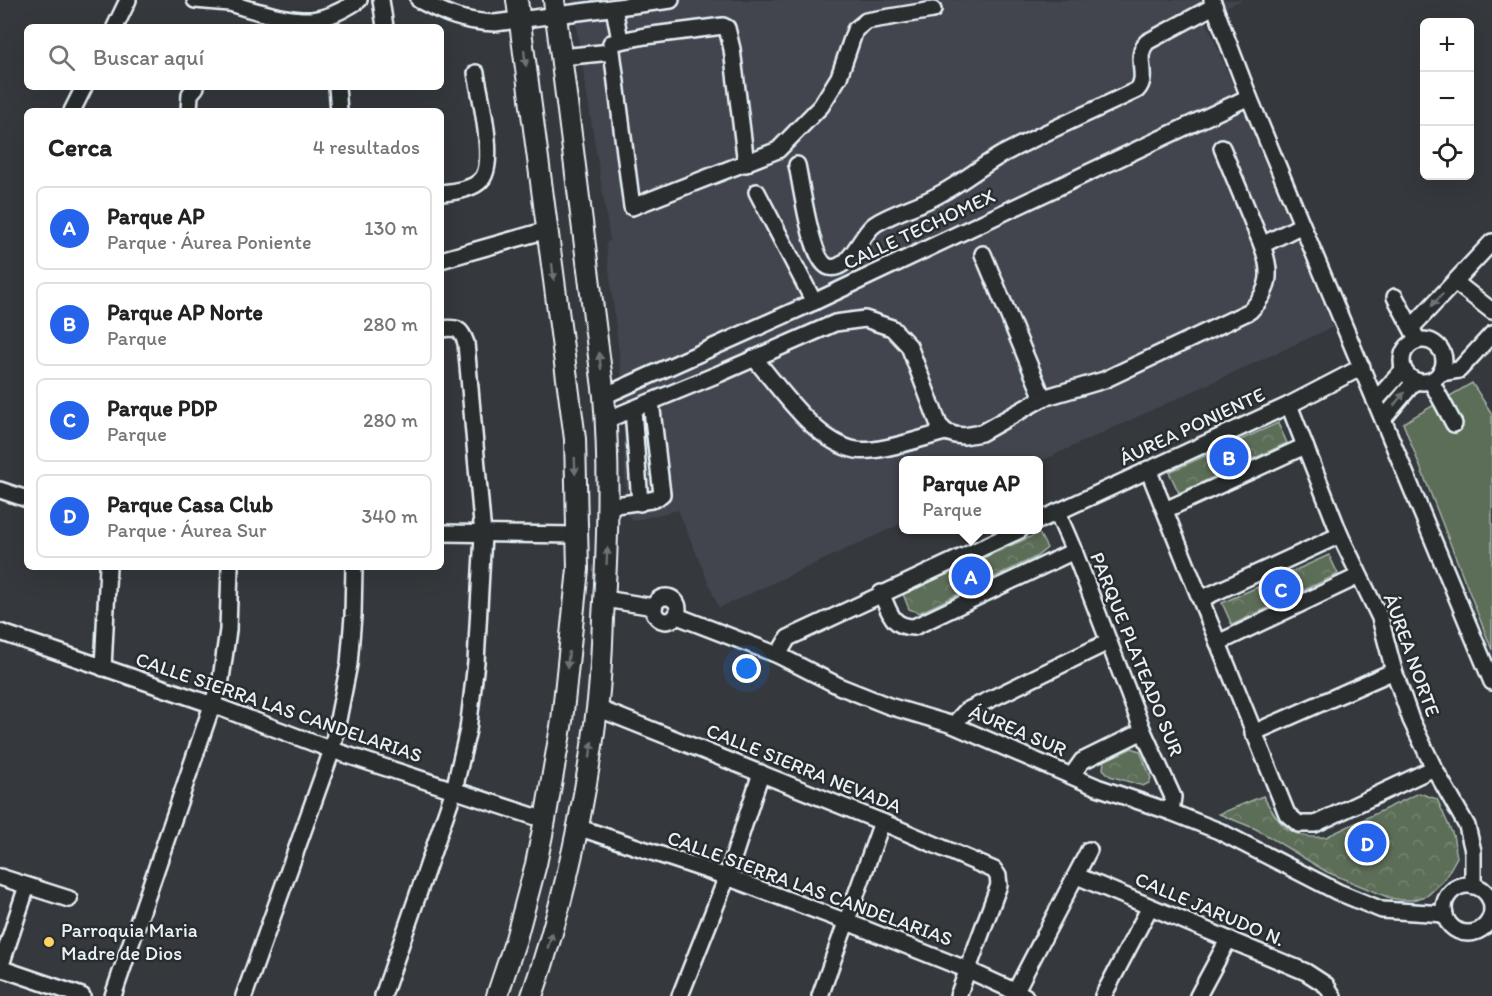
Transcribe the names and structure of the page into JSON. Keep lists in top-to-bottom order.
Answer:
{
  "streets": {
    "street": [
      "CALLE TECHOMEX",
      "ÁUREA PONIENTE",
      "PARQUE PLATEADO SUR",
      "ÁUREA NORTE",
      "CALLE SIERRA LAS CANDELARIAS",
      "ÁUREA SUR",
      "CALLE SIERRA NEVADA",
      "CALLE JARUDO N."
    ]
  },
  "crossings": [
    ["ÁUREA PONIENTE", "PARQUE PLATEADO SUR"],
    ["ÁUREA PONIENTE", "ÁUREA NORTE"],
    ["PARQUE PLATEADO SUR", "ÁUREA SUR"],
    ["ÁUREA NORTE", "ÁUREA SUR"],
    ["CALLE SIERRA LAS CANDELARIAS", "CALLE SIERRA NEVADA"]
  ],
  "places": ["Parroquia Maria Madre de Dios"],
  "page": {
    "map_buttons": ["+", "−"],
    "search": "Buscar aquí",
    "heading": ["Cerca", "4 resultados"],
    "list": [
      {
        "mark": "A",
        "name": "Parque AP",
        "note": "Parque · Áurea Poniente",
        "value": "130 m"
      },
      {
        "mark": "B",
        "name": "Parque AP Norte",
        "note": "Parque",
        "value": "280 m"
      },
      {
        "mark": "C",
        "name": "Parque PDP",
        "note": "Parque",
        "value": "280 m"
      },
      {
        "mark": "D",
        "name": "Parque Casa Club",
        "note": "Parque · Áurea Sur",
        "value": "340 m"
      }
    ],
    "pins": [
      "B",
      "A",
      "C",
      "D"
    ],
    "popup": ["Parque AP", "Parque"]
  }
}
